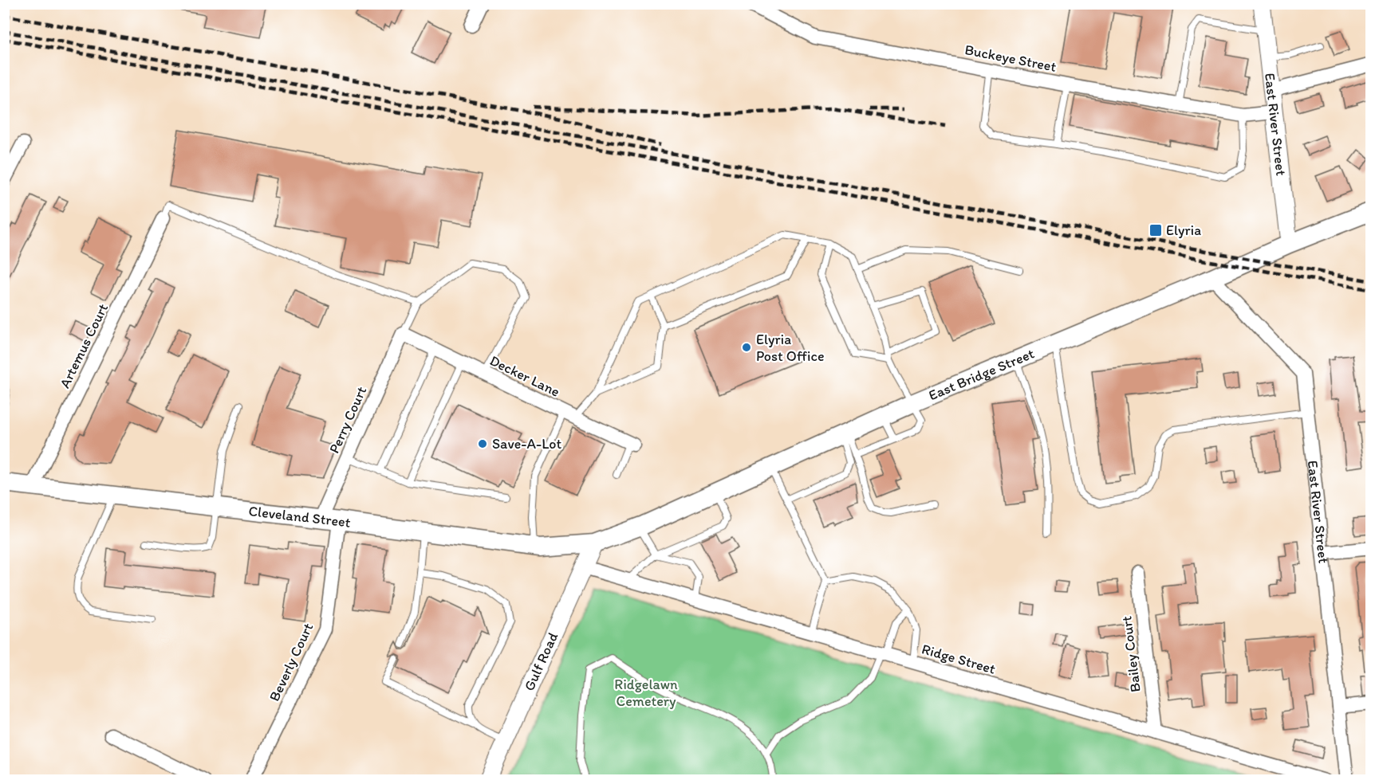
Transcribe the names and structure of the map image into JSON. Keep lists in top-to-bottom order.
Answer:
{
  "streets": {
    "main road": ["East Bridge Street", "Cleveland Street"],
    "street": [
      "Buckeye Street",
      "East River Street",
      "Artemus Court",
      "Decker Lane",
      "Perry Court",
      "Bailey Court",
      "Ridge Street",
      "Beverly Court",
      "Gulf Road"
    ]
  },
  "crossings": [
    ["Buckeye Street", "East River Street"],
    ["East River Street", "East Bridge Street"],
    ["Artemus Court", "Cleveland Street"],
    ["East Bridge Street", "Cleveland Street"],
    ["East Bridge Street", "Gulf Road"],
    ["Decker Lane", "Perry Court"],
    ["Perry Court", "Cleveland Street"],
    ["Cleveland Street", "Beverly Court"],
    ["Cleveland Street", "Gulf Road"],
    ["Bailey Court", "Ridge Street"],
    ["Ridge Street", "Gulf Road"]
  ],
  "parks": ["Ridgelawn Cemetery"],
  "places": {
    "transit": ["Elyria"],
    "other": ["Elyria Post Office", "Save-A-Lot"]
  }
}
